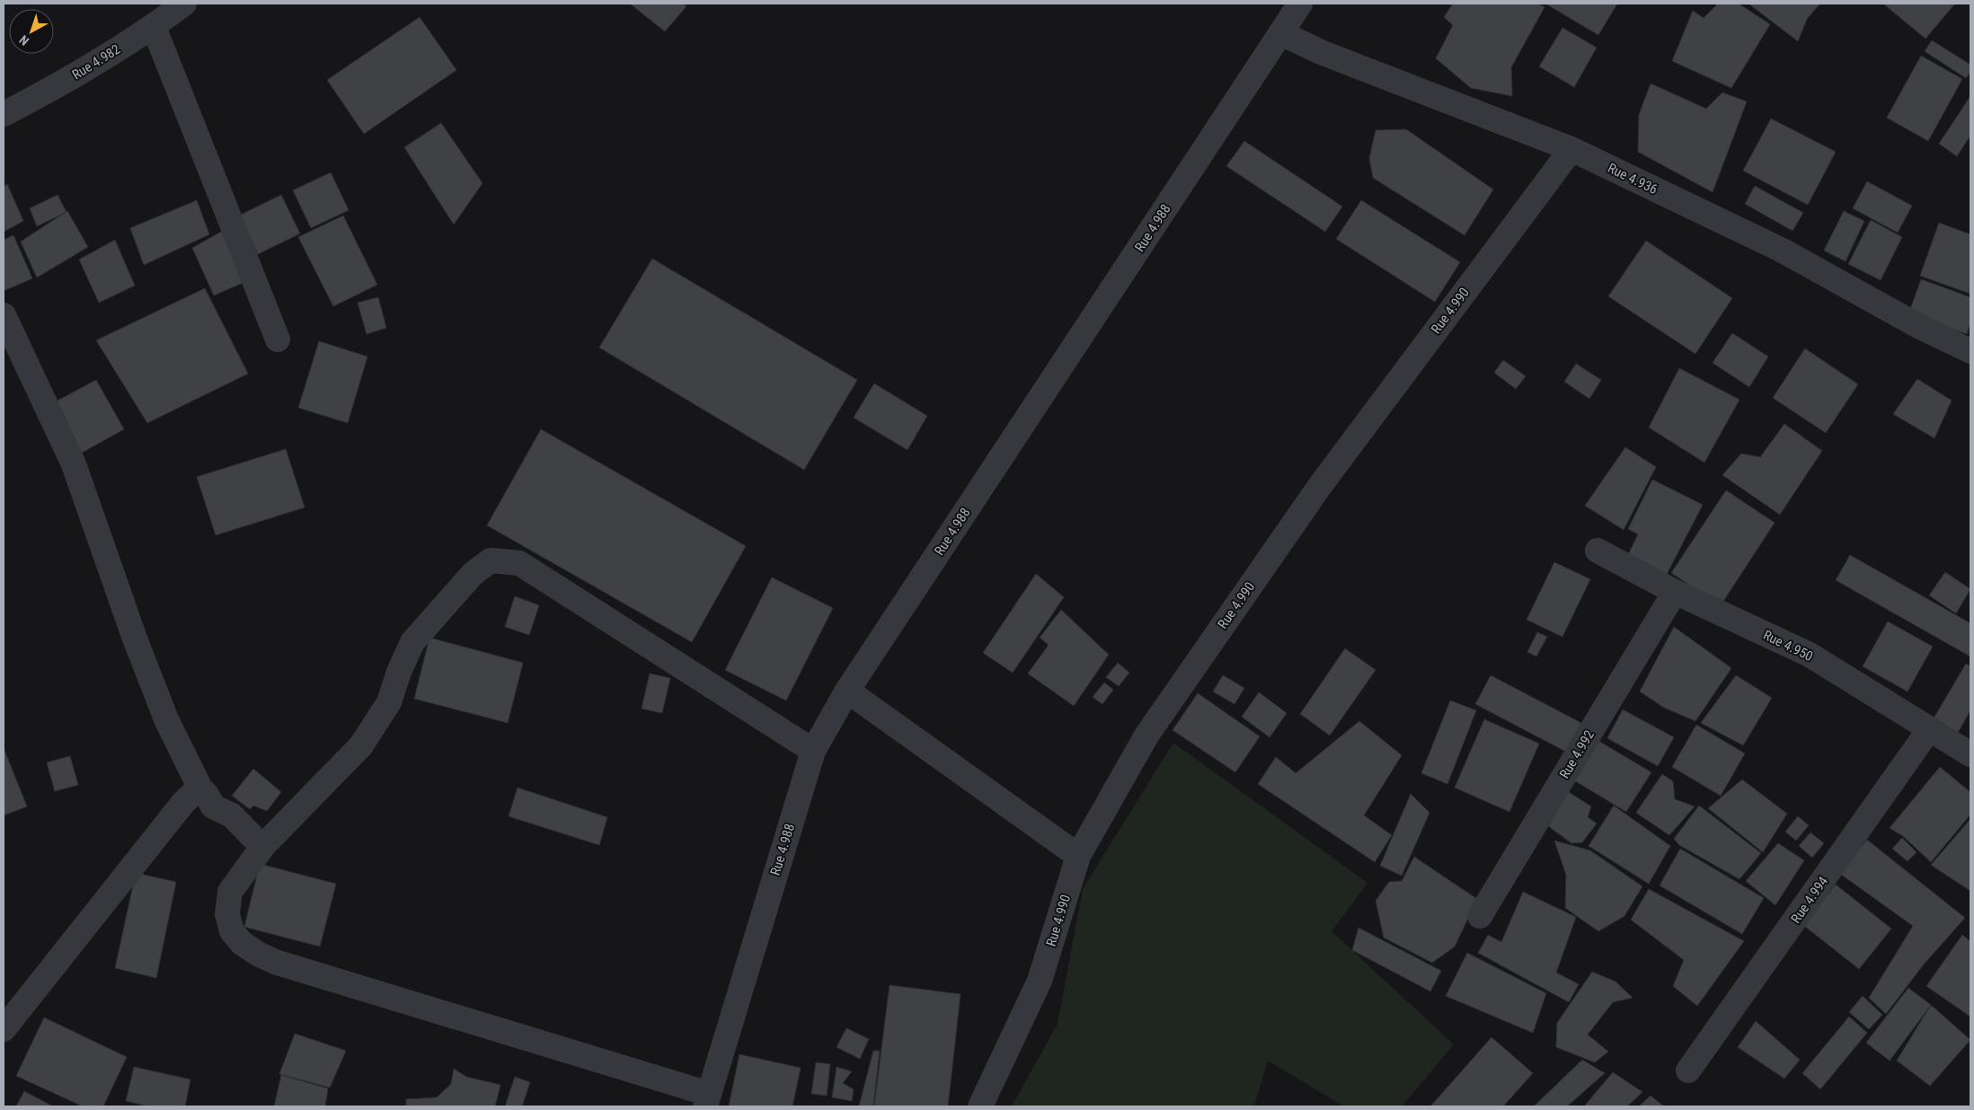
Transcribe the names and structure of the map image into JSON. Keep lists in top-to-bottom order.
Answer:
{
  "streets": {
    "street": [
      "Rue 4.982",
      "Rue 4.936",
      "Rue 4.988",
      "Rue 4.990",
      "Rue 4.950",
      "Rue 4.992",
      "Rue 4.994"
    ]
  },
  "crossings": [
    ["Rue 4.936", "Rue 4.988"],
    ["Rue 4.936", "Rue 4.990"],
    ["Rue 4.950", "Rue 4.992"],
    ["Rue 4.950", "Rue 4.994"]
  ],
  "north": "bottom left"
}
